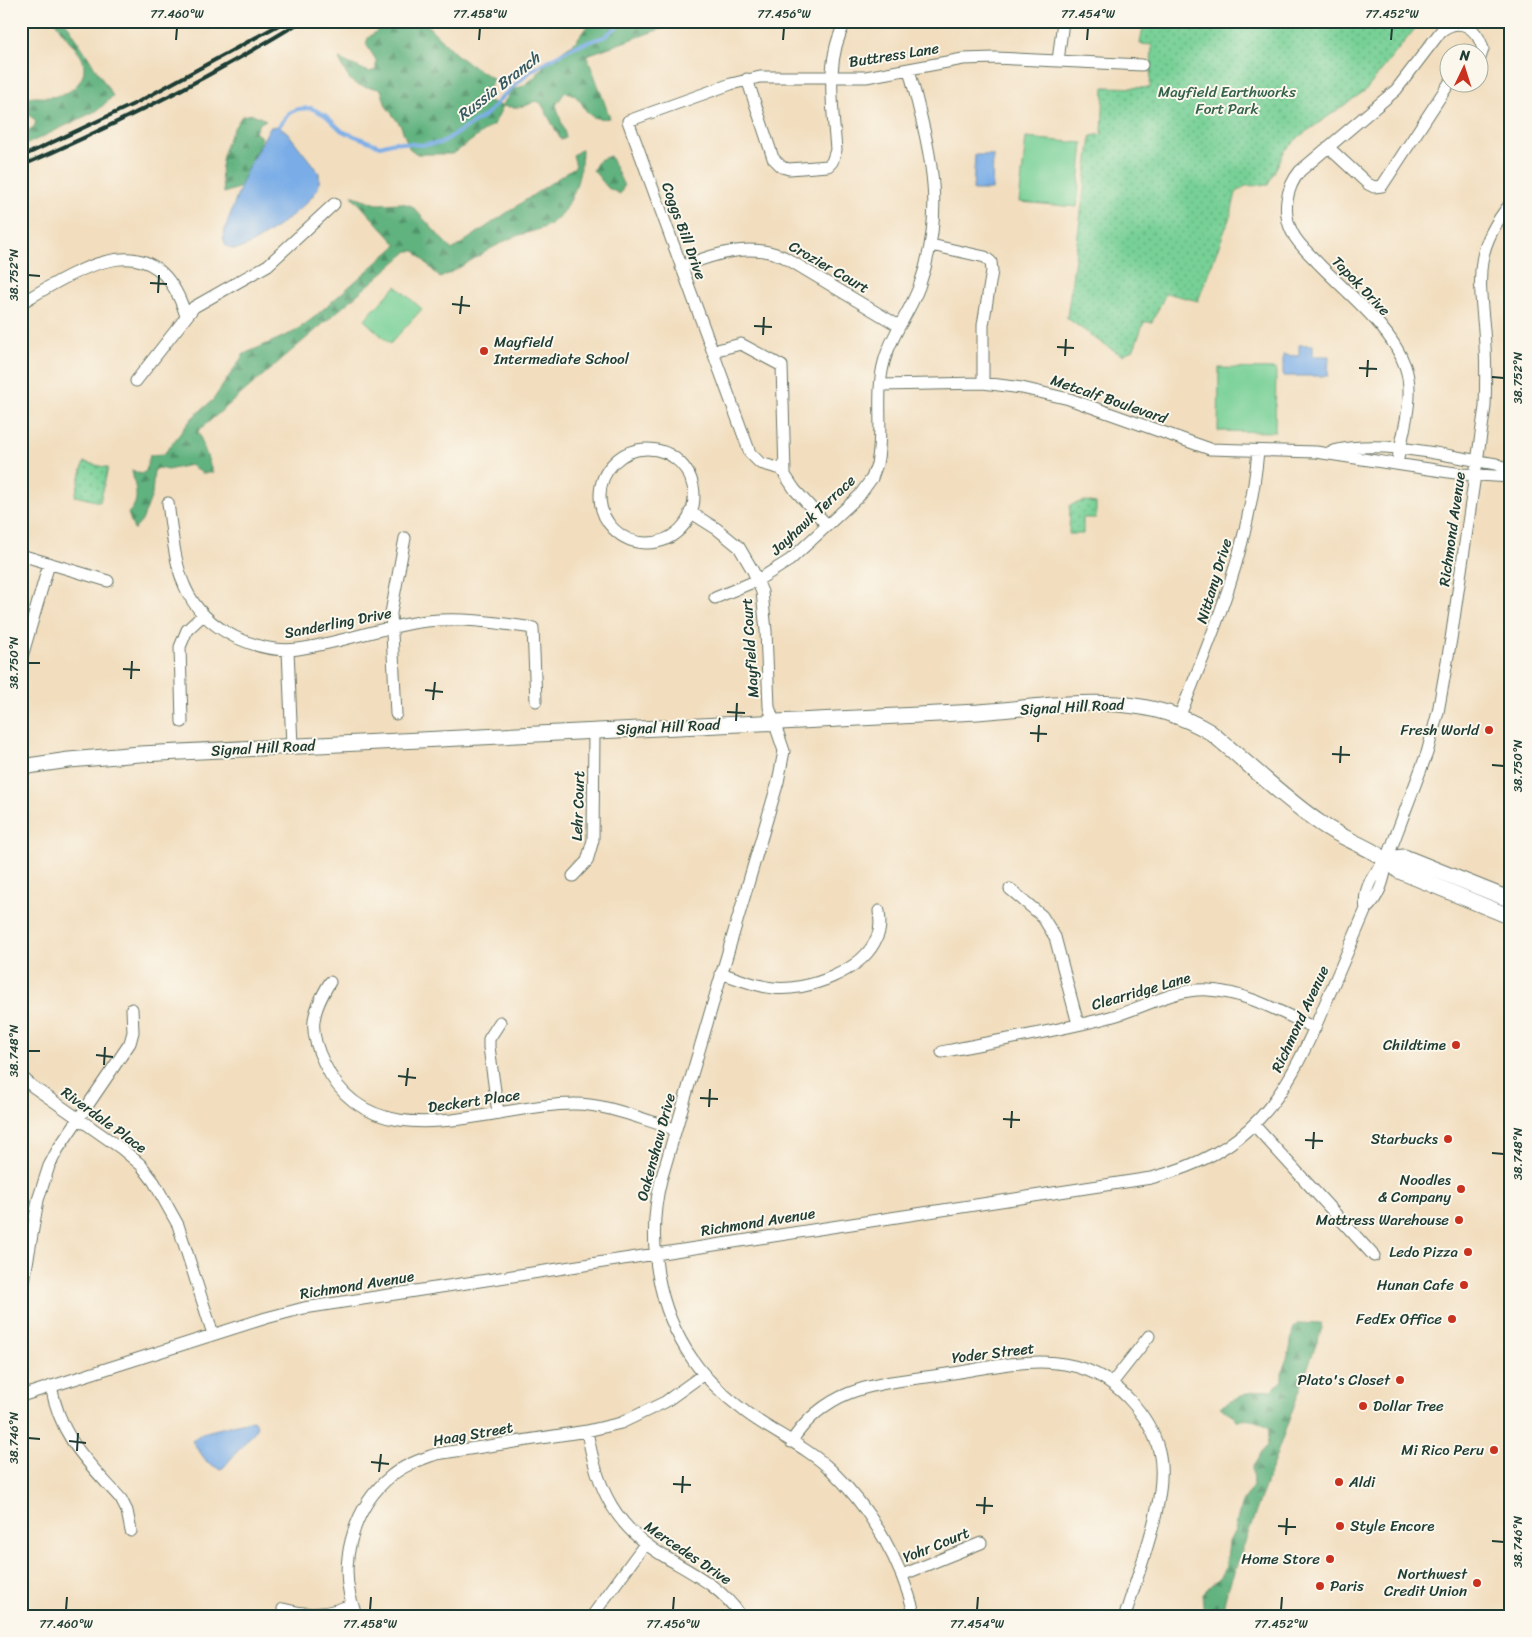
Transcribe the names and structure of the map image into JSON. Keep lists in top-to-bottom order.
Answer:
{
  "streets": {
    "main road": ["Signal Hill Road"],
    "street": [
      "Buttress Lane",
      "Coggs Bill Drive",
      "Crozier Court",
      "Tapok Drive",
      "Metcalf Boulevard",
      "Jayhawk Terrace",
      "Richmond Avenue",
      "Nittany Drive",
      "Sanderling Drive",
      "Mayfield Court",
      "Lehr Court",
      "Clearridge Lane",
      "Deckert Place",
      "Riverdale Place",
      "Oakenshaw Drive",
      "Yoder Street",
      "Haag Street",
      "Yohr Court",
      "Mercedes Drive"
    ]
  },
  "crossings": [
    ["Buttress Lane", "Coggs Bill Drive"],
    ["Buttress Lane", "Jayhawk Terrace"],
    ["Coggs Bill Drive", "Crozier Court"],
    ["Crozier Court", "Jayhawk Terrace"],
    ["Tapok Drive", "Metcalf Boulevard"],
    ["Metcalf Boulevard", "Jayhawk Terrace"],
    ["Metcalf Boulevard", "Richmond Avenue"],
    ["Metcalf Boulevard", "Nittany Drive"],
    ["Jayhawk Terrace", "Mayfield Court"],
    ["Richmond Avenue", "Signal Hill Road"],
    ["Richmond Avenue", "Clearridge Lane"],
    ["Richmond Avenue", "Riverdale Place"],
    ["Richmond Avenue", "Oakenshaw Drive"],
    ["Nittany Drive", "Signal Hill Road"],
    ["Mayfield Court", "Signal Hill Road"],
    ["Mayfield Court", "Oakenshaw Drive"],
    ["Signal Hill Road", "Lehr Court"],
    ["Signal Hill Road", "Oakenshaw Drive"],
    ["Deckert Place", "Oakenshaw Drive"],
    ["Oakenshaw Drive", "Yoder Street"],
    ["Oakenshaw Drive", "Haag Street"],
    ["Oakenshaw Drive", "Yohr Court"],
    ["Haag Street", "Mercedes Drive"]
  ],
  "water": ["Russia Branch"],
  "parks": ["Mayfield Earthworks Fort Park"],
  "places": [
    "Mayfield Intermediate School",
    "Fresh World",
    "Childtime",
    "Starbucks",
    "Noodles & Company",
    "Mattress Warehouse",
    "Ledo Pizza",
    "Hunan Cafe",
    "FedEx Office",
    "Plato's Closet",
    "Dollar Tree",
    "Mi Rico Peru",
    "Aldi",
    "Style Encore",
    "Home Store",
    "Northwest Credit Union",
    "Paris"
  ],
  "north": "top",
  "coordinates": [
    "77.460°W",
    "77.458°W",
    "77.456°W",
    "77.454°W",
    "77.452°W",
    "38.752°N",
    "38.750°N",
    "38.748°N",
    "38.746°N"
  ]
}
